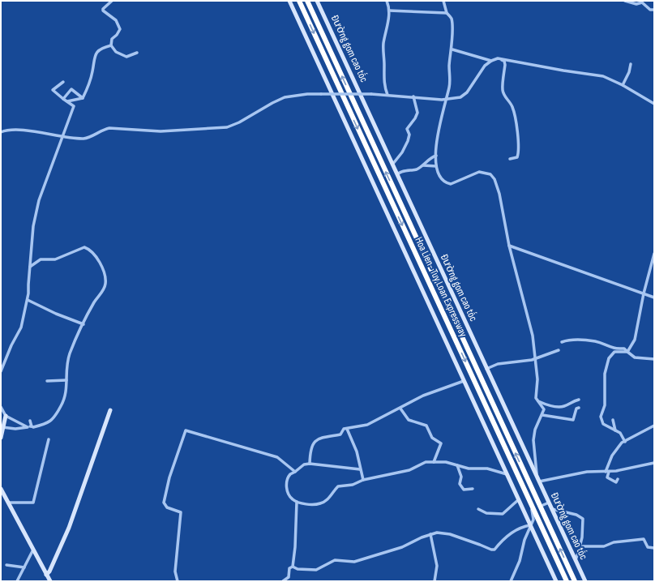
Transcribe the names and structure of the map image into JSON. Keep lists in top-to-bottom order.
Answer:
{
  "streets": {
    "highway": ["Hoa Lien- Tuy Loan Expressway"],
    "main road": ["Đường gom cao tốc"]
  }
}
